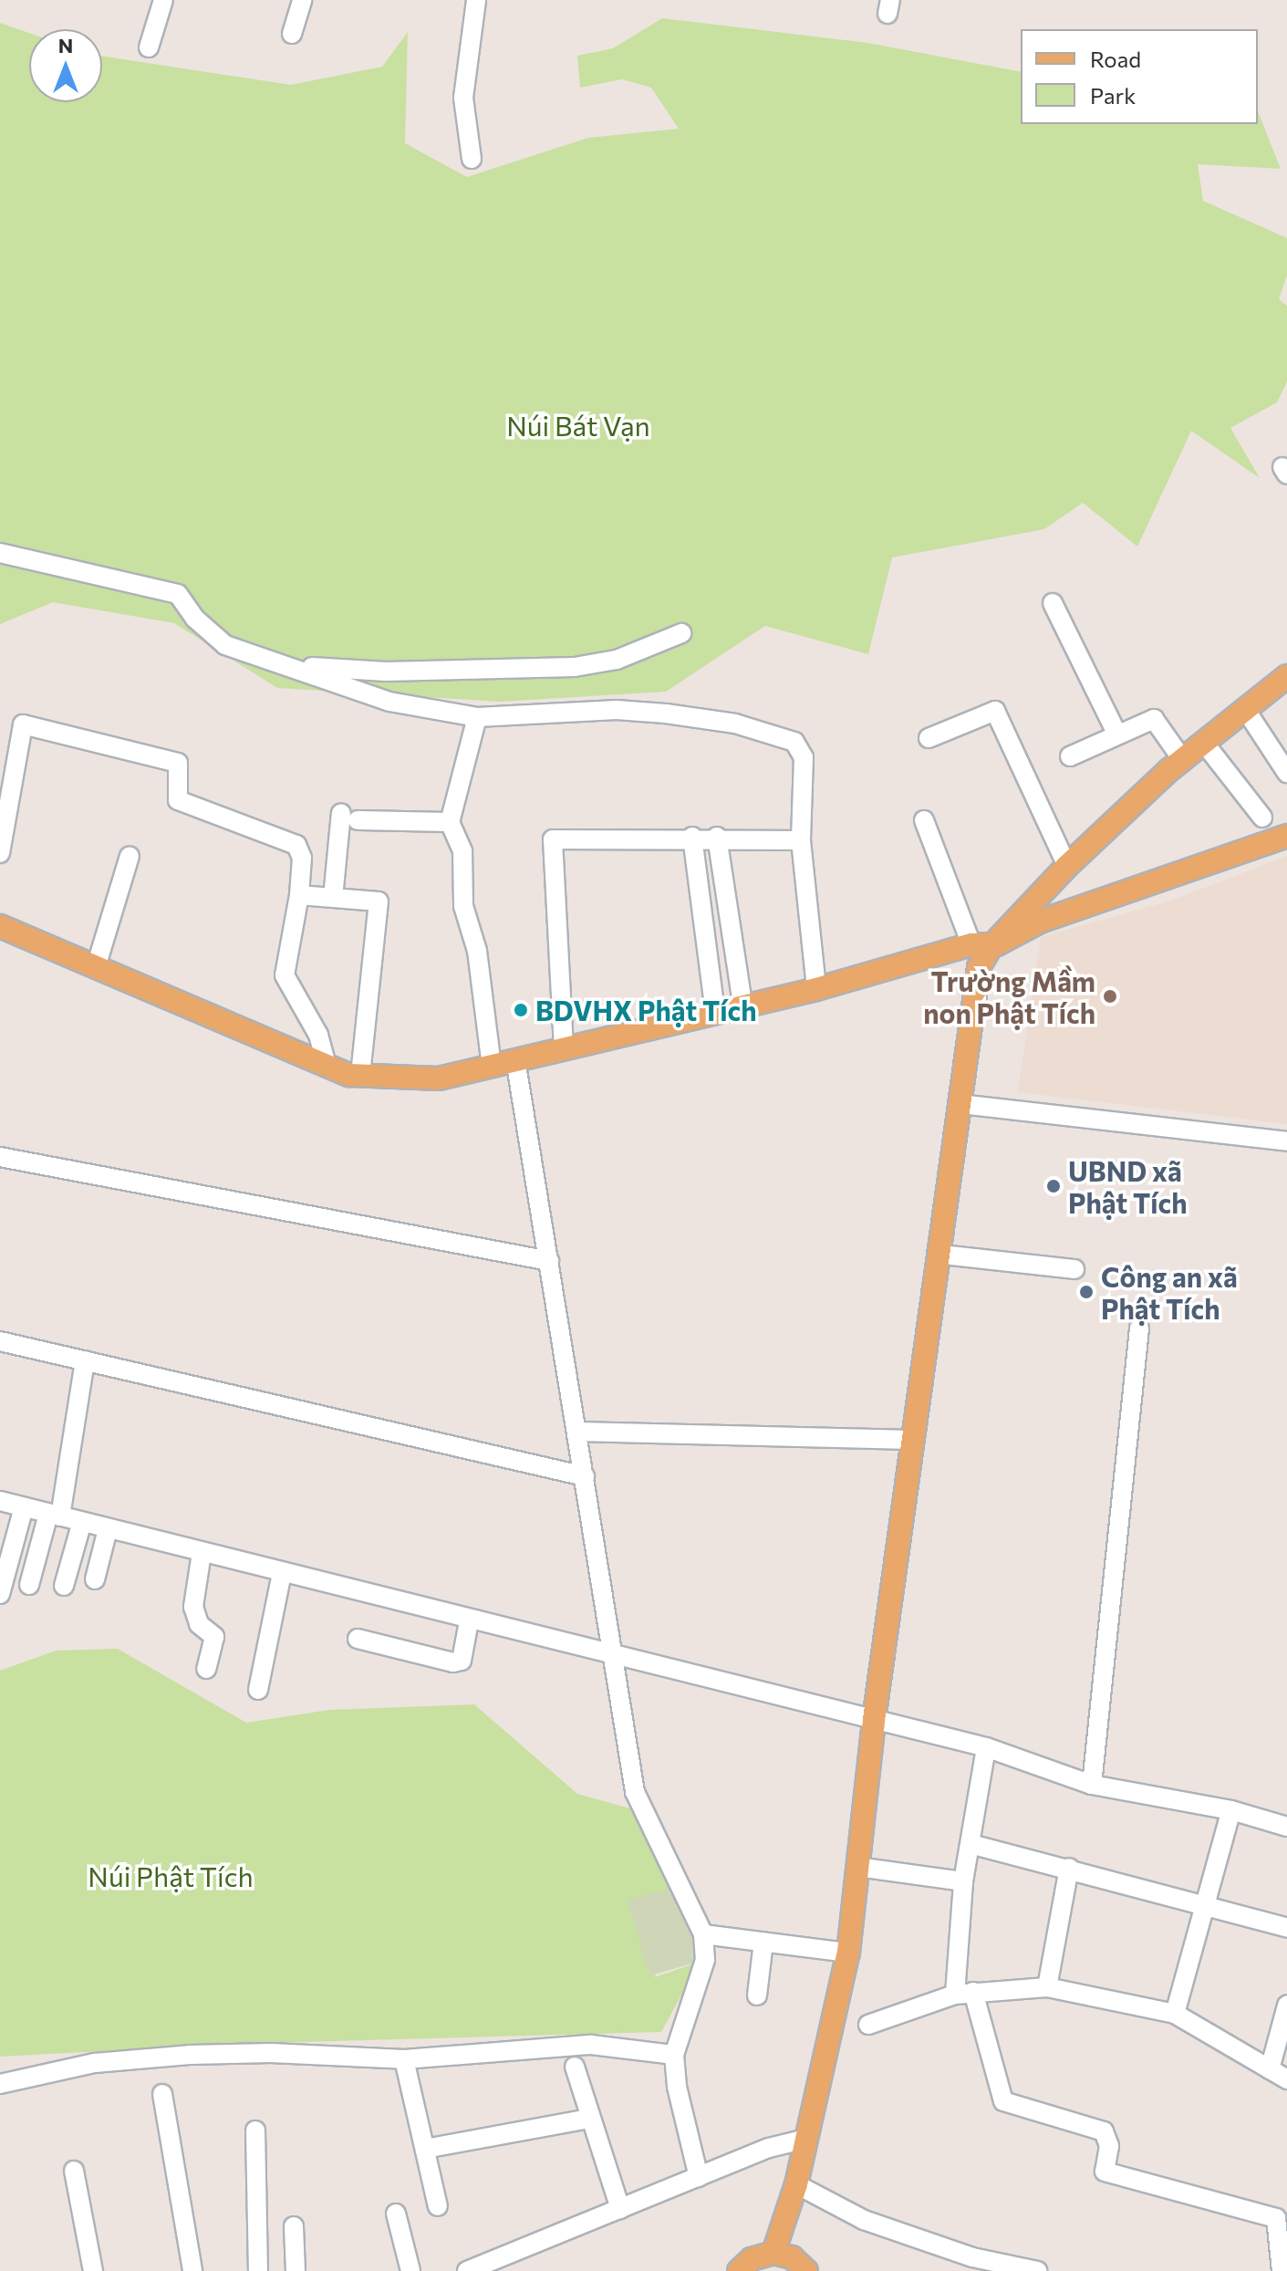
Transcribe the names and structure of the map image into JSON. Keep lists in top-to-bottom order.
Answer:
{
  "parks": ["Núi Bát Vạn", "Núi Phật Tích"],
  "places": [
    "Trường Mầm non Phật Tích",
    "BDVHX Phật Tích",
    "UBND xã Phật Tích",
    "Công an xã Phật Tích"
  ],
  "legend": ["Road", "Park"],
  "north": "top"
}
